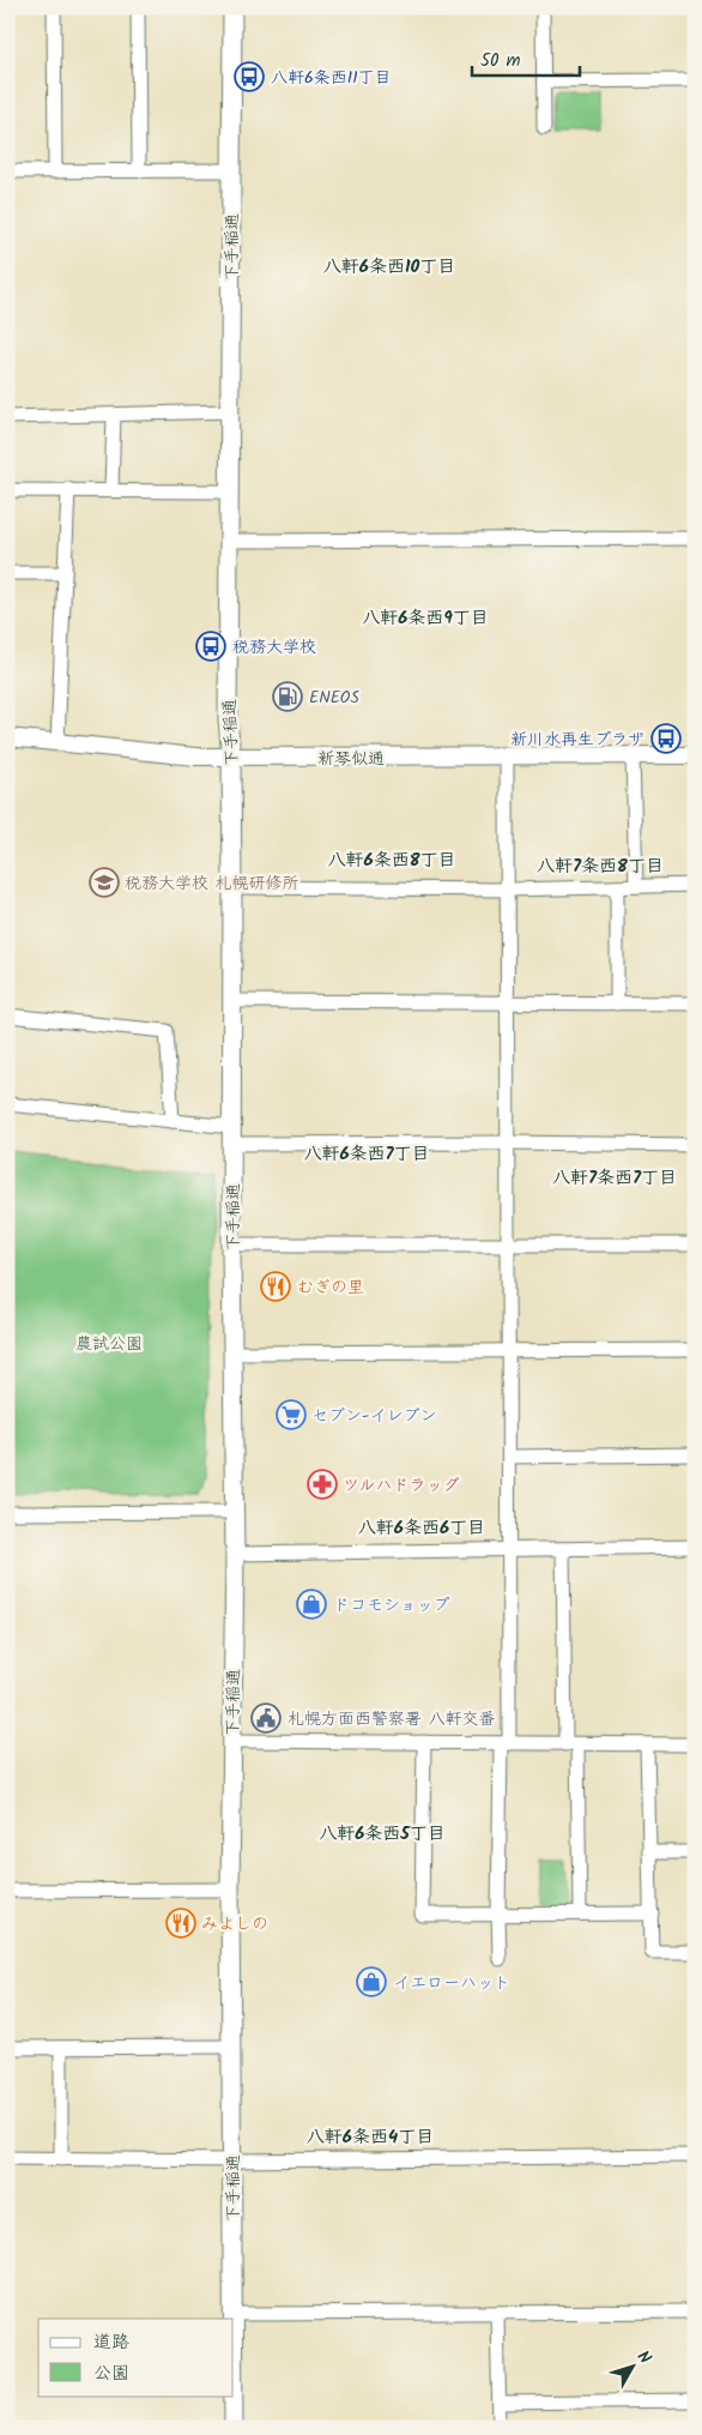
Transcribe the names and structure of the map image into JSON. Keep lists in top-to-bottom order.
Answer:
{
  "streets": {
    "main road": ["下手稲通"],
    "street": ["新琴似通"]
  },
  "crossings": [
    ["下手稲通", "新琴似通"]
  ],
  "districts": [
    "八軒6条西10丁目",
    "八軒6条西9丁目",
    "八軒6条西8丁目",
    "八軒7条西8丁目",
    "八軒6条西7丁目",
    "八軒7条西7丁目",
    "八軒6条西6丁目",
    "八軒6条西5丁目",
    "八軒6条西4丁目"
  ],
  "parks": ["農試公園"],
  "places": {
    "bus stop": ["八軒6条西11丁目", "税務大学校", "新川水再生プラザ"],
    "fuel station": ["ENEOS"],
    "school or university": ["税務大学校 札幌研修所"],
    "restaurant": ["むぎの里", "みよしの"],
    "supermarket": ["セブン-イレブン"],
    "pharmacy": ["ツルハドラッグ"],
    "shop": ["ドコモショップ", "イエローハット"],
    "public building": ["札幌方面西警察署 八軒交番"]
  },
  "legend": ["道路", "公園"],
  "scale_bar": "50 m",
  "north": "top right"
}
